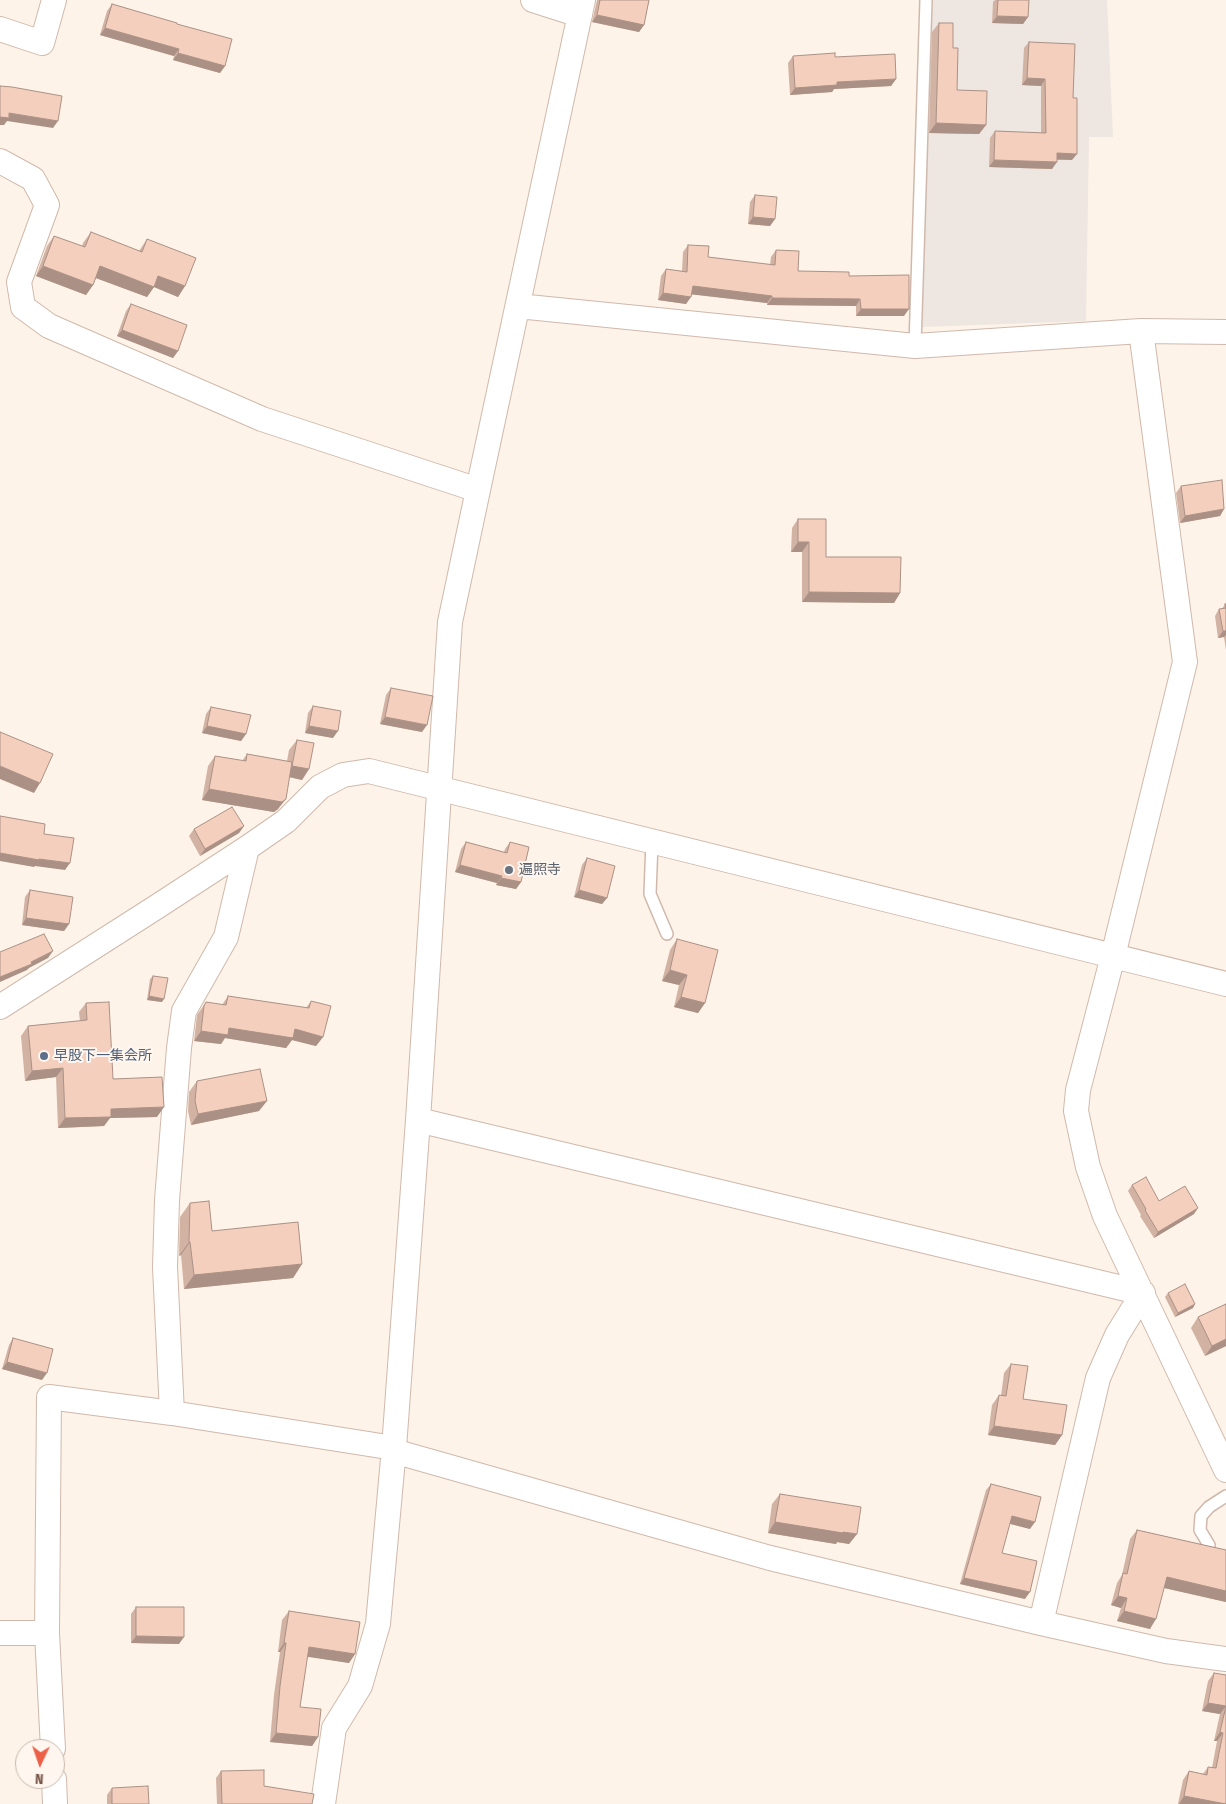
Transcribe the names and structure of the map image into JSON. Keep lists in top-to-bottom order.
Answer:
{
  "places": ["遍照寺", "早股下一集会所"],
  "north": "bottom"
}
